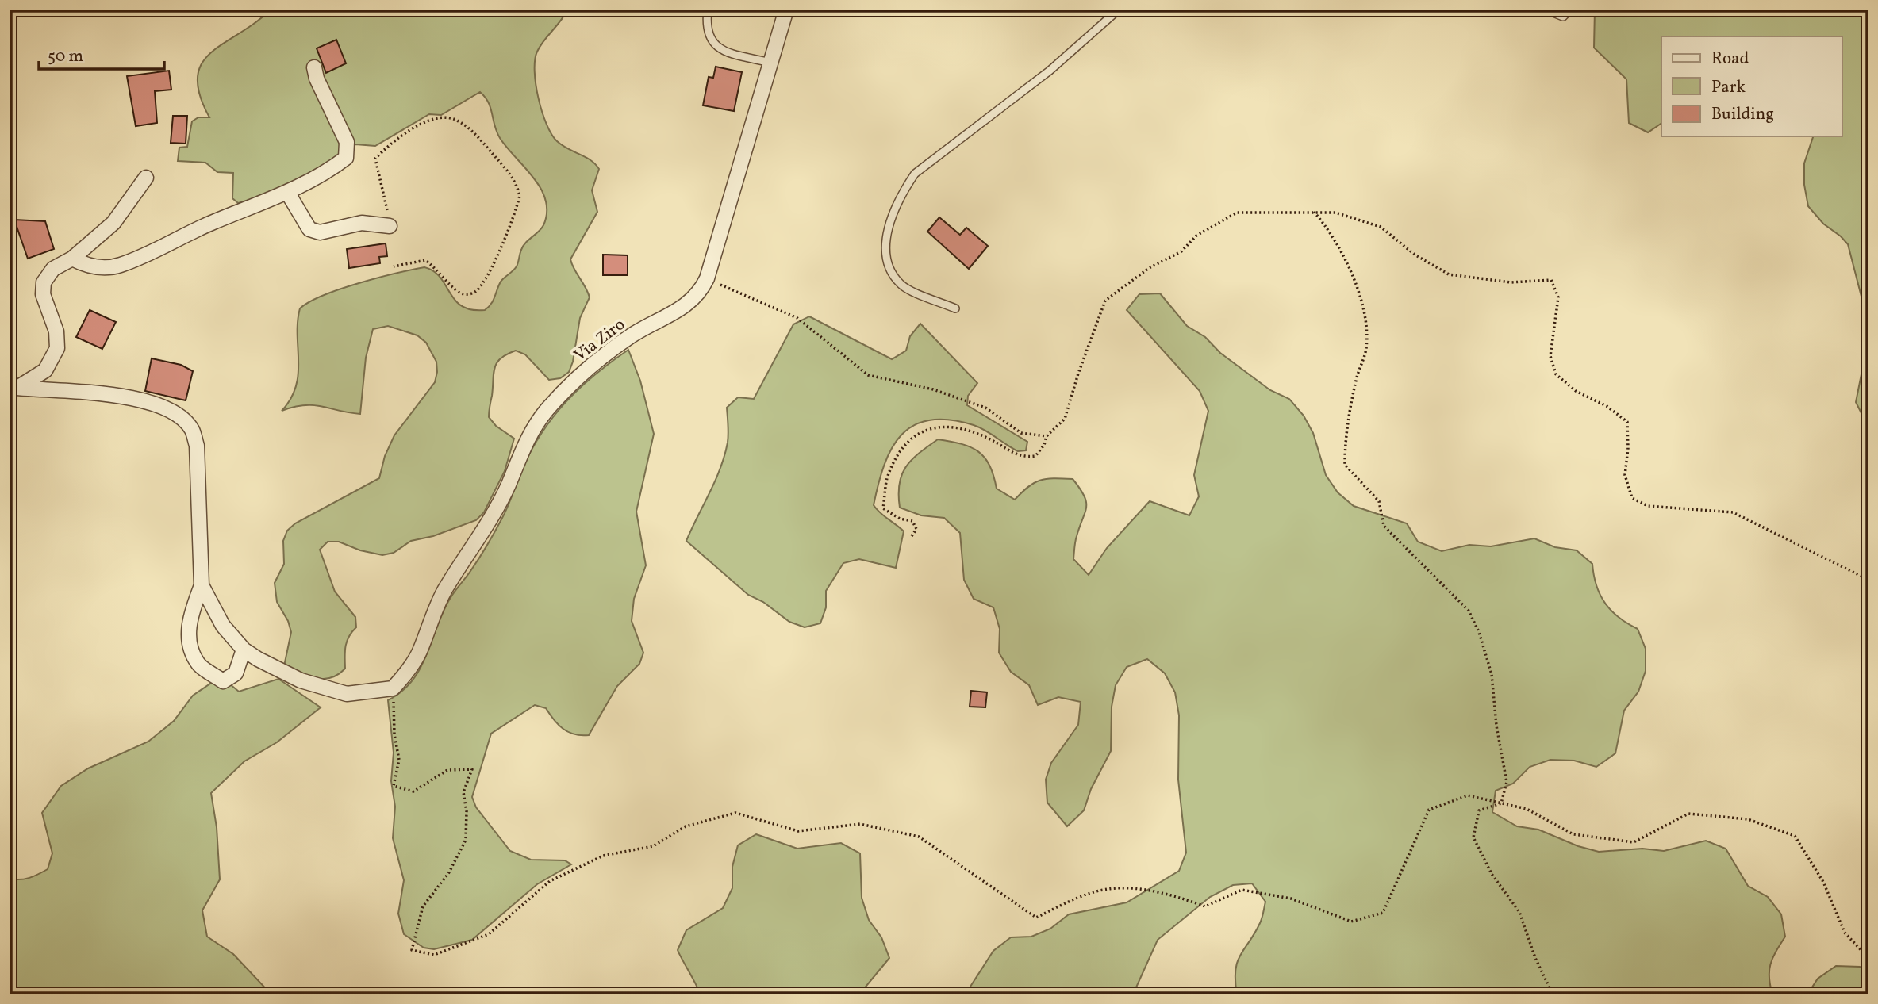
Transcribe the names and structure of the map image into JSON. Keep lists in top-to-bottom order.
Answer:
{
  "streets": {
    "street": ["Via Ziro"]
  },
  "legend": ["Road", "Park", "Building"],
  "scale_bar": "50 m"
}
